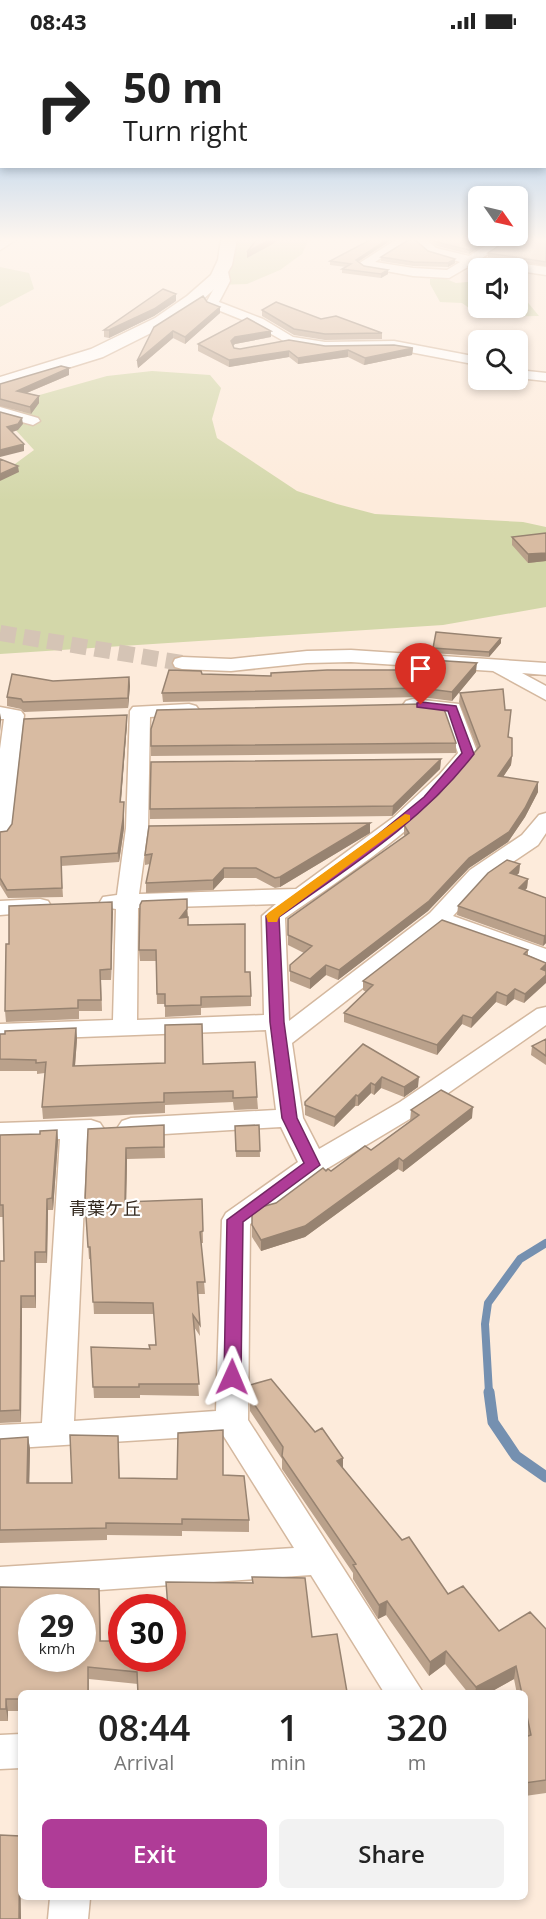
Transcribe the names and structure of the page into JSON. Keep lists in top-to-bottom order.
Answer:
{
  "districts": ["青葉ケ丘"],
  "north": "bottom right",
  "page": {
    "status": "08:43",
    "turn": ["50 m", "Turn right"],
    "speed": "29 km/h",
    "limit": "30",
    "eta": [
      "08:44",
      "Arrival",
      "1",
      "min",
      "320",
      "m"
    ],
    "buttons": ["Exit", "Share"]
  }
}
